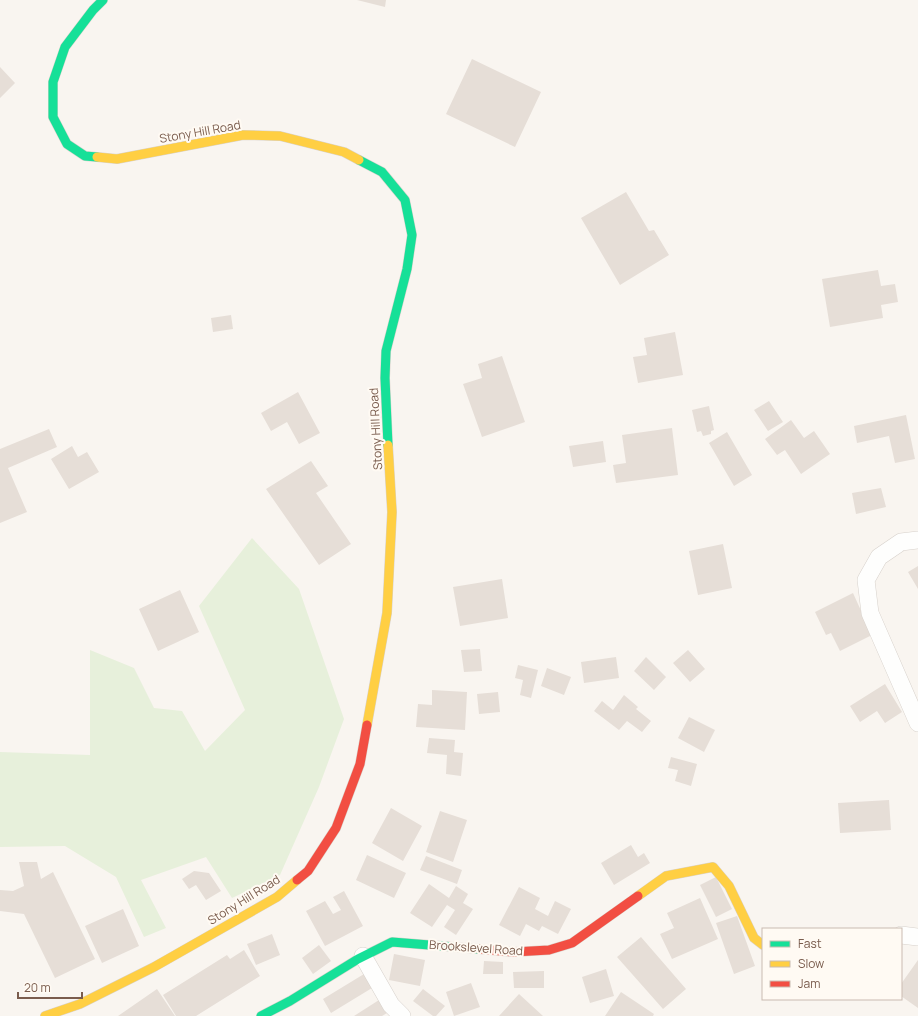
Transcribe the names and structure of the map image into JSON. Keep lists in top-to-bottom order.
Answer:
{
  "streets": {
    "main road": ["Stony Hill Road", "Brookslevel Road"]
  },
  "legend": ["Fast", "Slow", "Jam"],
  "scale_bar": "20 m"
}
